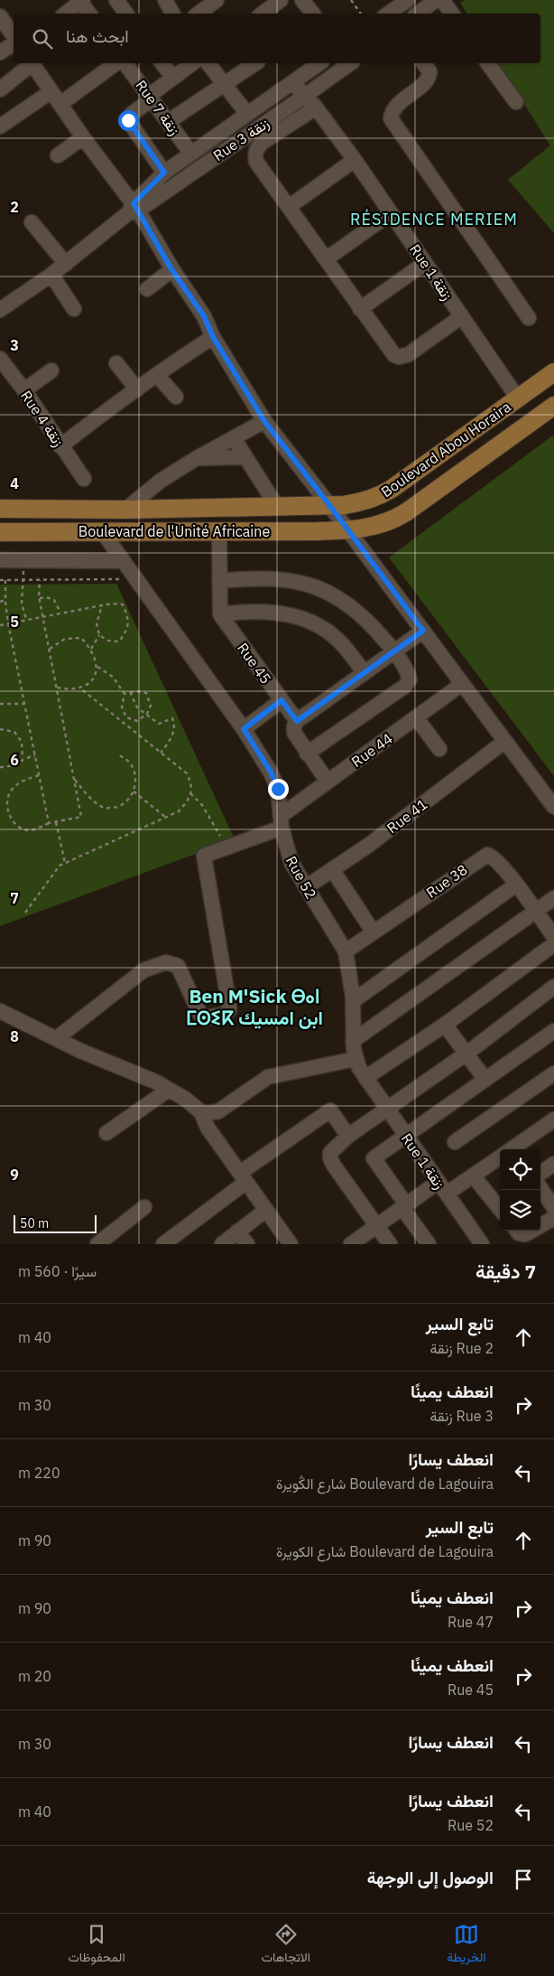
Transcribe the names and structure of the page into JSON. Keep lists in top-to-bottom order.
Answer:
{
  "streets": {
    "main road": ["Boulevard Abou Horaira", "Boulevard de l'Unité Africaine"],
    "street": [
      "Rue 7 زنقة",
      "Rue 3 زنقة",
      "Rue 1 زنقة",
      "Rue 4 زنقة",
      "Rue 45",
      "Rue 44",
      "Rue 41",
      "Rue 52",
      "Rue 38"
    ]
  },
  "crossings": [
    ["Rue 7 زنقة", "Rue 3 زنقة"],
    ["Rue 3 زنقة", "Rue 1 زنقة"],
    ["Rue 1 زنقة", "Boulevard Abou Horaira"],
    ["Rue 1 زنقة", "Rue 52"],
    ["Boulevard Abou Horaira", "Boulevard de l'Unité Africaine"],
    ["Boulevard de l'Unité Africaine", "Rue 52"],
    ["Rue 45", "Rue 44"],
    ["Rue 44", "Rue 52"],
    ["Rue 41", "Rue 52"],
    ["Rue 52", "Rue 38"]
  ],
  "districts": ["RÉSIDENCE MERIEM", "Ben M'Sick ⴱⴰⵏ ⵎⵙⵉⴽ ابن امسيك"],
  "scale_bar": "50 m",
  "page": {
    "search": "ابحث هنا",
    "scale": "50 m",
    "heading": ["7 دقيقة", "سيرًا · 560 m"],
    "list": [
      ["تابع السير", "Rue 2 زنقة", "40 m"],
      ["انعطف يمينًا", "Rue 3 زنقة", "30 m"],
      ["انعطف يسارًا", "Boulevard de Lagouira شارع الڭويرة", "220 m"],
      ["تابع السير", "Boulevard de Lagouira شارع الكويرة", "90 m"],
      ["انعطف يمينًا", "Rue 47", "90 m"],
      ["انعطف يمينًا", "Rue 45", "20 m"],
      ["انعطف يسارًا", "30 m"],
      ["انعطف يسارًا", "Rue 52", "40 m"],
      "الوصول إلى الوجهة"
    ],
    "nav": ["الخريطة", "الاتجاهات", "المحفوظات"]
  },
  "grid": {
    "rows": [
      "2",
      "3",
      "4",
      "5",
      "6",
      "7",
      "8",
      "9"
    ]
  }
}
